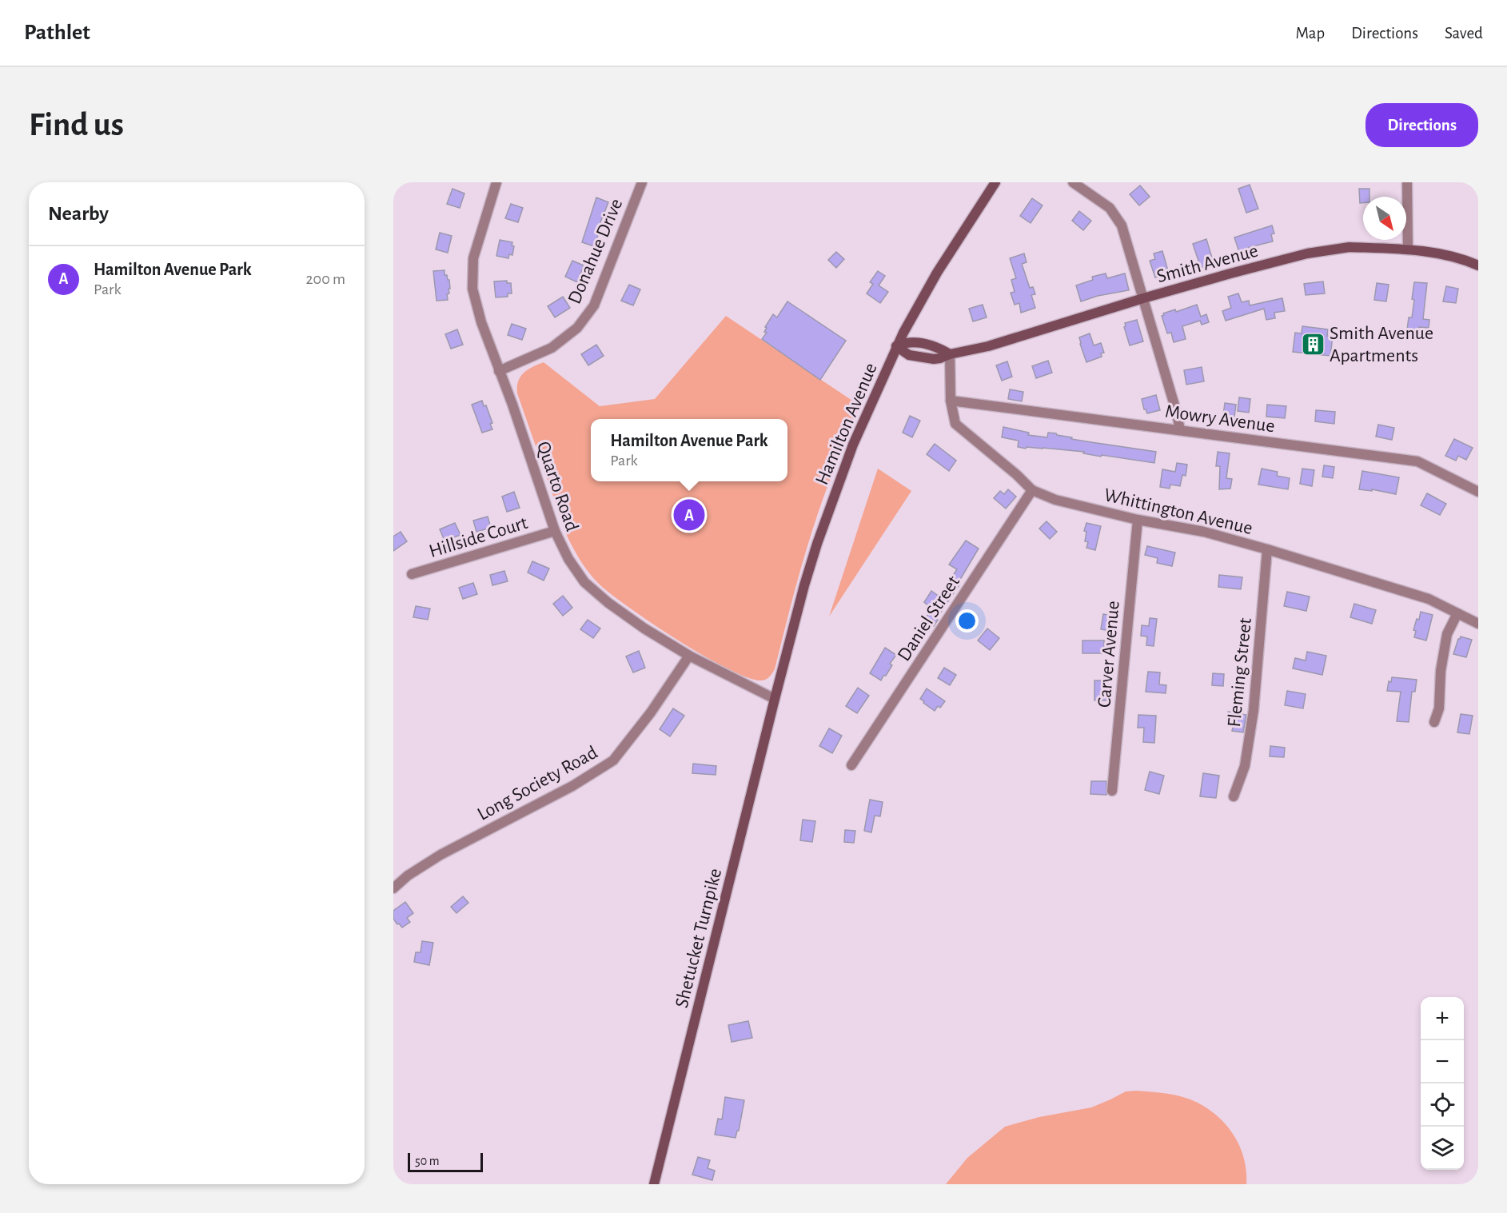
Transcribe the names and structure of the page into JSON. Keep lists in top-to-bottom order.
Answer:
{
  "streets": {
    "main road": ["Smith Avenue", "Hamilton Avenue", "Shetucket Turnpike"],
    "street": [
      "Donahue Drive",
      "Mowry Avenue",
      "Quarto Road",
      "Whittington Avenue",
      "Hillside Court",
      "Daniel Street",
      "Carver Avenue",
      "Fleming Street",
      "Long Society Road"
    ]
  },
  "crossings": [
    ["Donahue Drive", "Quarto Road"],
    ["Smith Avenue", "Hamilton Avenue"],
    ["Smith Avenue", "Whittington Avenue"],
    ["Mowry Avenue", "Whittington Avenue"],
    ["Hamilton Avenue", "Quarto Road"],
    ["Hamilton Avenue", "Shetucket Turnpike"],
    ["Quarto Road", "Hillside Court"],
    ["Quarto Road", "Long Society Road"],
    ["Quarto Road", "Shetucket Turnpike"],
    ["Whittington Avenue", "Daniel Street"],
    ["Whittington Avenue", "Carver Avenue"],
    ["Whittington Avenue", "Fleming Street"]
  ],
  "places": {
    "building": ["Smith Avenue Apartments"]
  },
  "scale_bar": "50 m",
  "north": "bottom right",
  "page": {
    "header": "Pathlet",
    "nav": ["Map", "Directions", "Saved"],
    "buttons": "Directions",
    "title": "Find us",
    "heading": "Nearby",
    "list": [
      {
        "mark": "A",
        "name": "Hamilton Avenue Park",
        "note": "Park",
        "value": "200 m"
      }
    ],
    "popup": ["Hamilton Avenue Park", "Park"],
    "pins": "A",
    "map_buttons": ["+", "−"],
    "scale": "50 m"
  }
}
